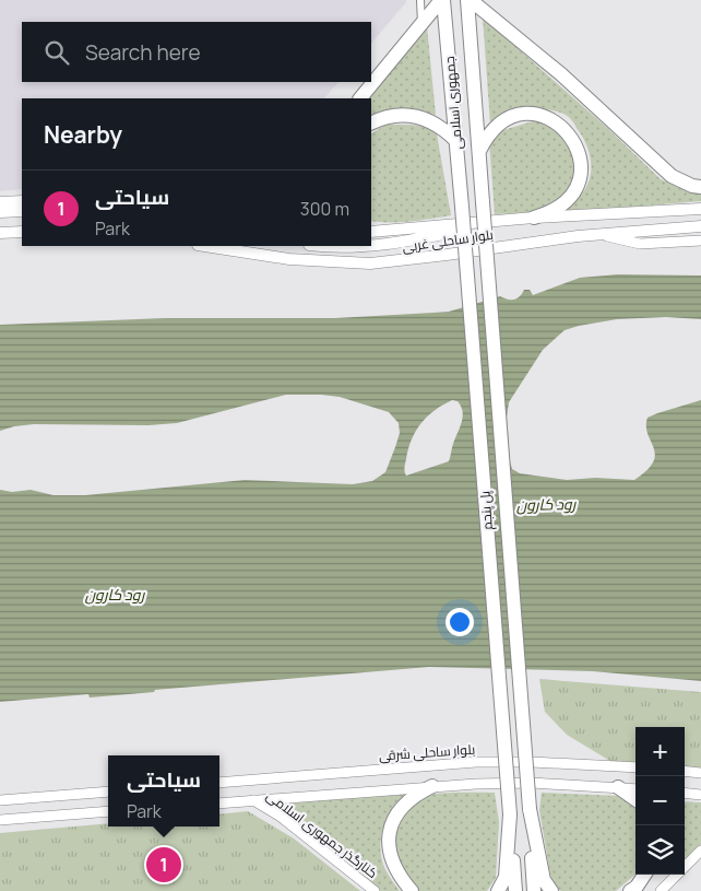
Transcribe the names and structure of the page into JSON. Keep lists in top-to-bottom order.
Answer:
{
  "streets": {
    "highway": ["جمهوری اسلامی", "پل پنجم"],
    "main road": ["بلوار ساحلی غربی", "بلوار ساحلی شرقی", "کنارگذر جمهوری اسلامی"]
  },
  "crossings": [
    ["جمهوری اسلامی", "پل پنجم"]
  ],
  "water": ["رود کارون"],
  "page": {
    "search": "Search here",
    "heading": "Nearby",
    "list": [
      {
        "mark": "1",
        "name": "سیاحتی",
        "note": "Park",
        "value": "300 m"
      }
    ],
    "map_buttons": ["+", "−"],
    "popup": ["سیاحتی", "Park"],
    "pins": "1"
  }
}
